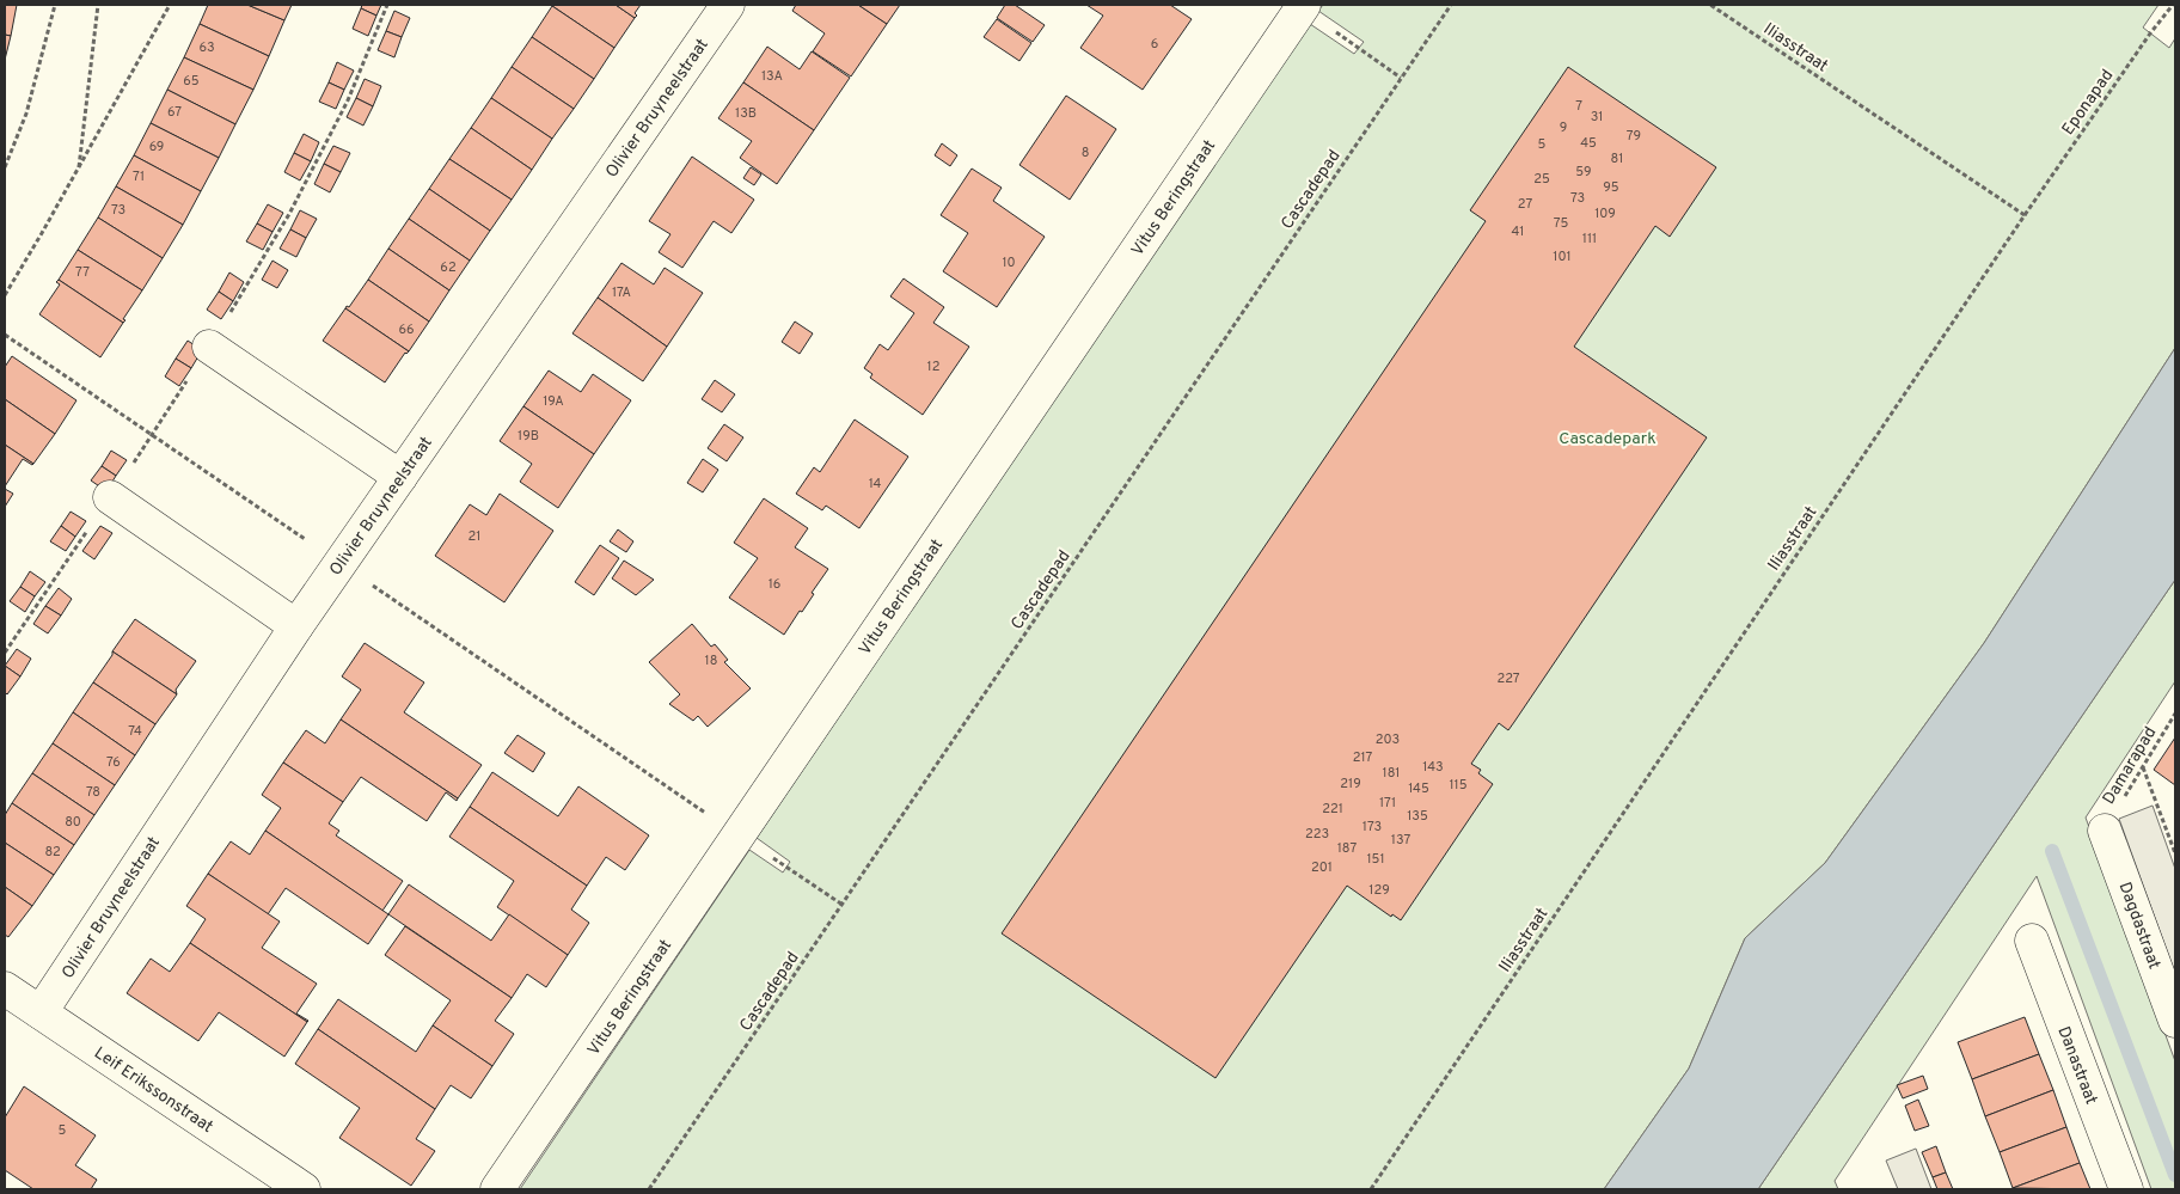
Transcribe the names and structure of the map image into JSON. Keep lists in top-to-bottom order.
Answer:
{
  "streets": {
    "street": [
      "Olivier Bruyneelstraat",
      "Vitus Beringstraat",
      "Dagdastraat",
      "Danastraat",
      "Leif Erikssonstraat"
    ],
    "path": [
      "Iliasstraat",
      "Eponapad",
      "Cascadepad",
      "Damarapad"
    ]
  },
  "crossings": [
    ["Iliasstraat", "Eponapad"],
    ["Olivier Bruyneelstraat", "Leif Erikssonstraat"],
    ["Damarapad", "Dagdastraat"]
  ],
  "parks": ["Cascadepark"],
  "house_numbers": [
    "6",
    "63",
    "13A",
    "65",
    "7",
    "67",
    "13B",
    "31",
    "9",
    "79",
    "45",
    "5",
    "69",
    "8",
    "81",
    "59",
    "71",
    "25",
    "95",
    "73",
    "27",
    "73",
    "109",
    "75",
    "41",
    "111",
    "101",
    "10",
    "62",
    "77",
    "17A",
    "66",
    "12",
    "19A",
    "19B",
    "14",
    "21",
    "16",
    "18",
    "227",
    "74",
    "203",
    "217",
    "76",
    "143",
    "181",
    "219",
    "115",
    "145",
    "78",
    "171",
    "221",
    "135",
    "80",
    "173",
    "223",
    "137",
    "187",
    "82",
    "151",
    "201",
    "129",
    "5"
  ]
}
